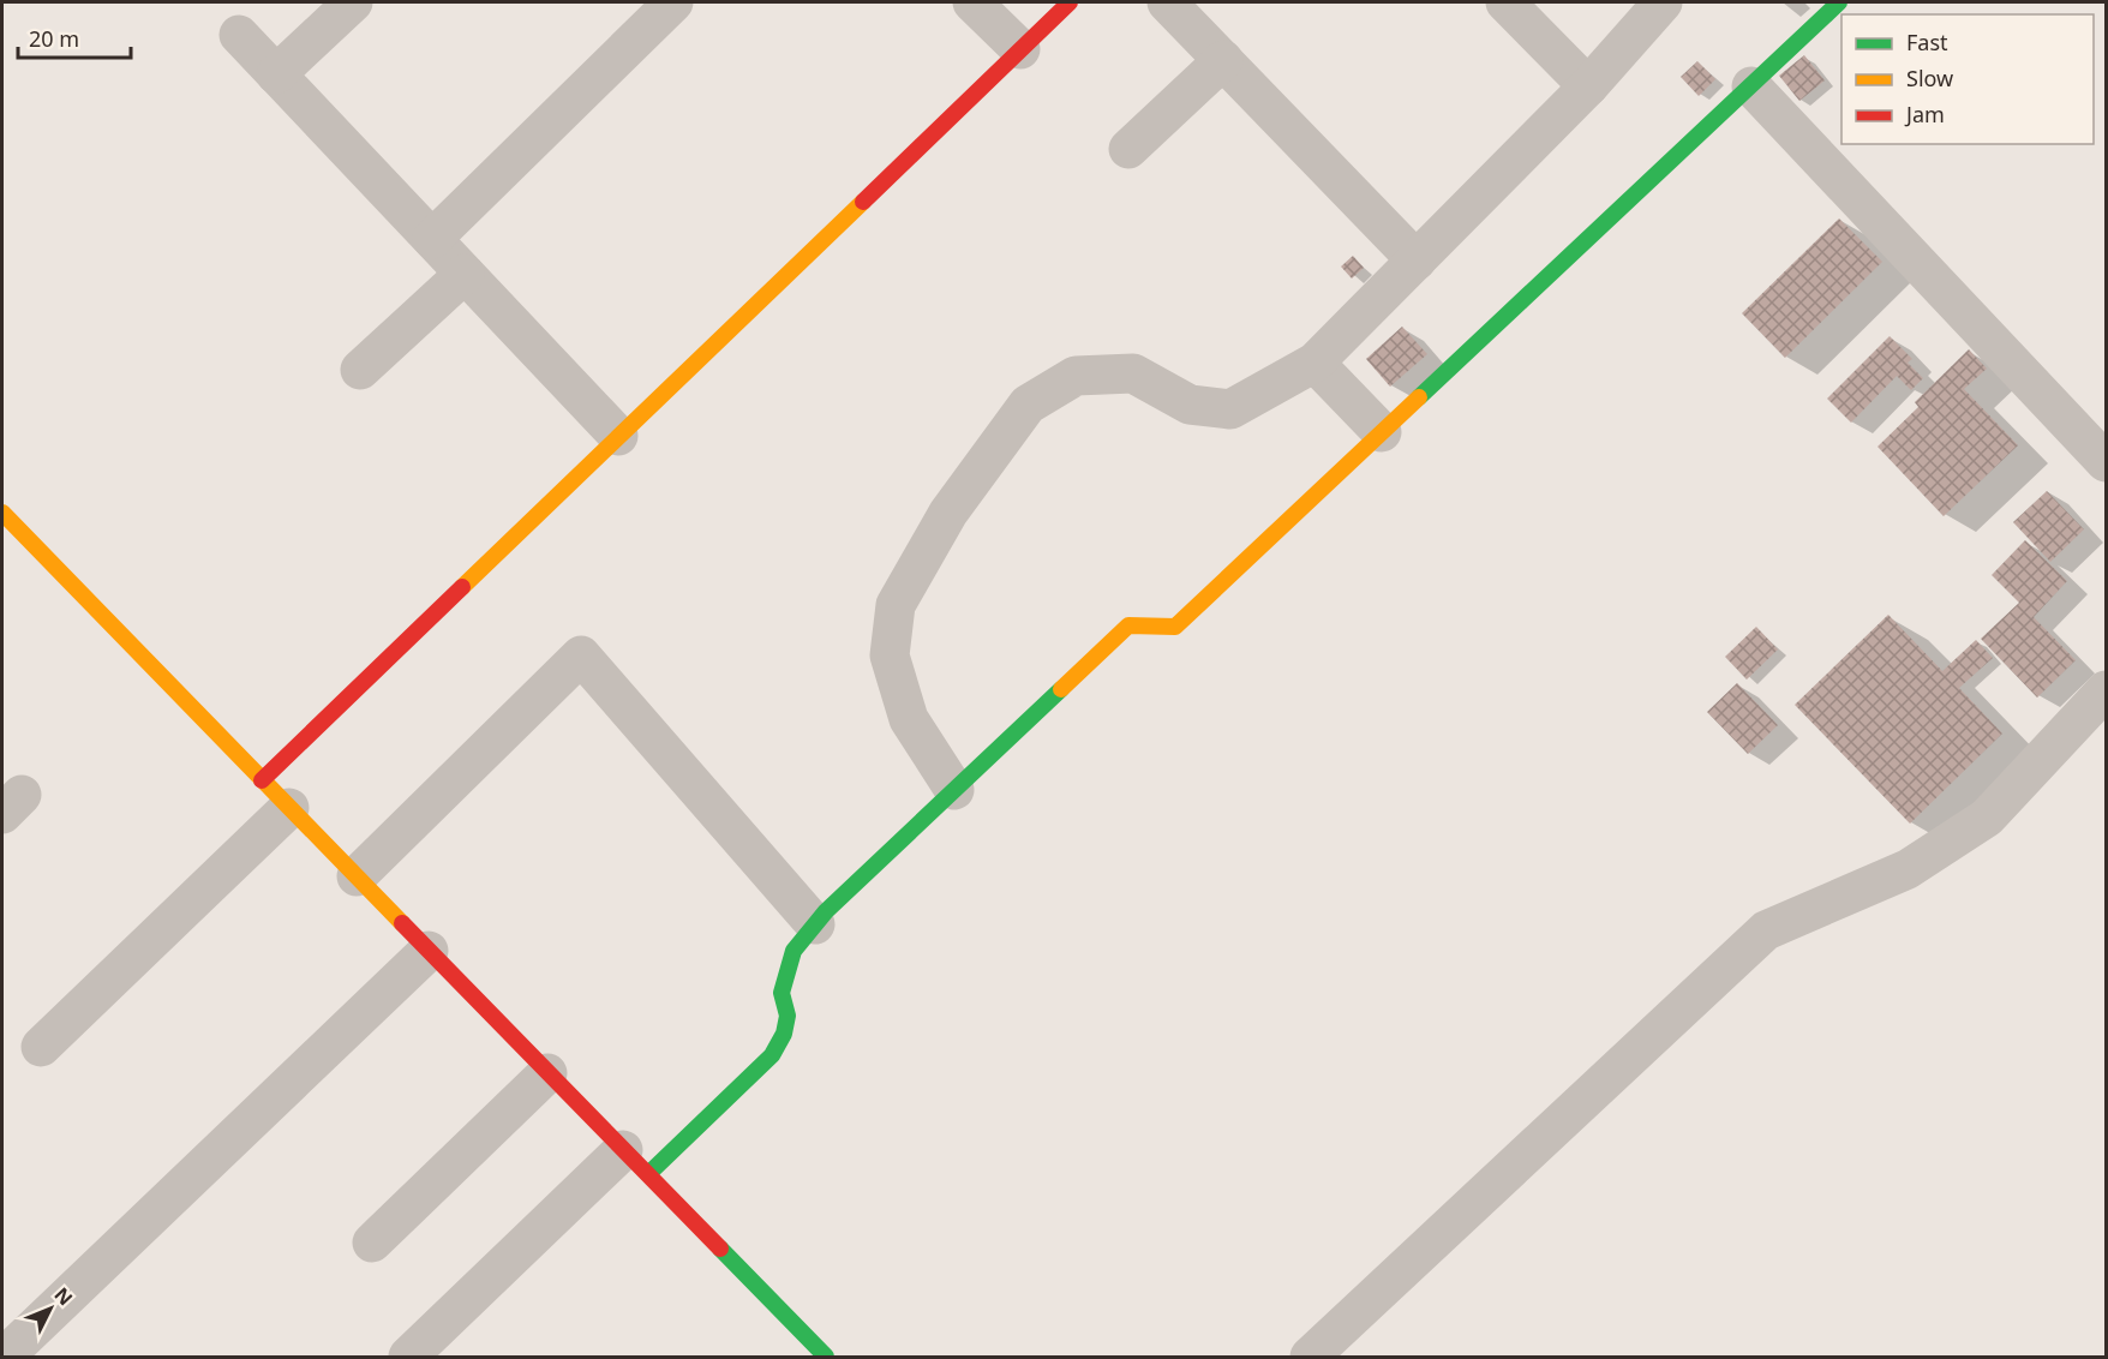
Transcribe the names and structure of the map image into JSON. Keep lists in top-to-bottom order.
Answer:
{
  "legend": ["Fast", "Slow", "Jam"],
  "scale_bar": "20 m",
  "north": "top right"
}
